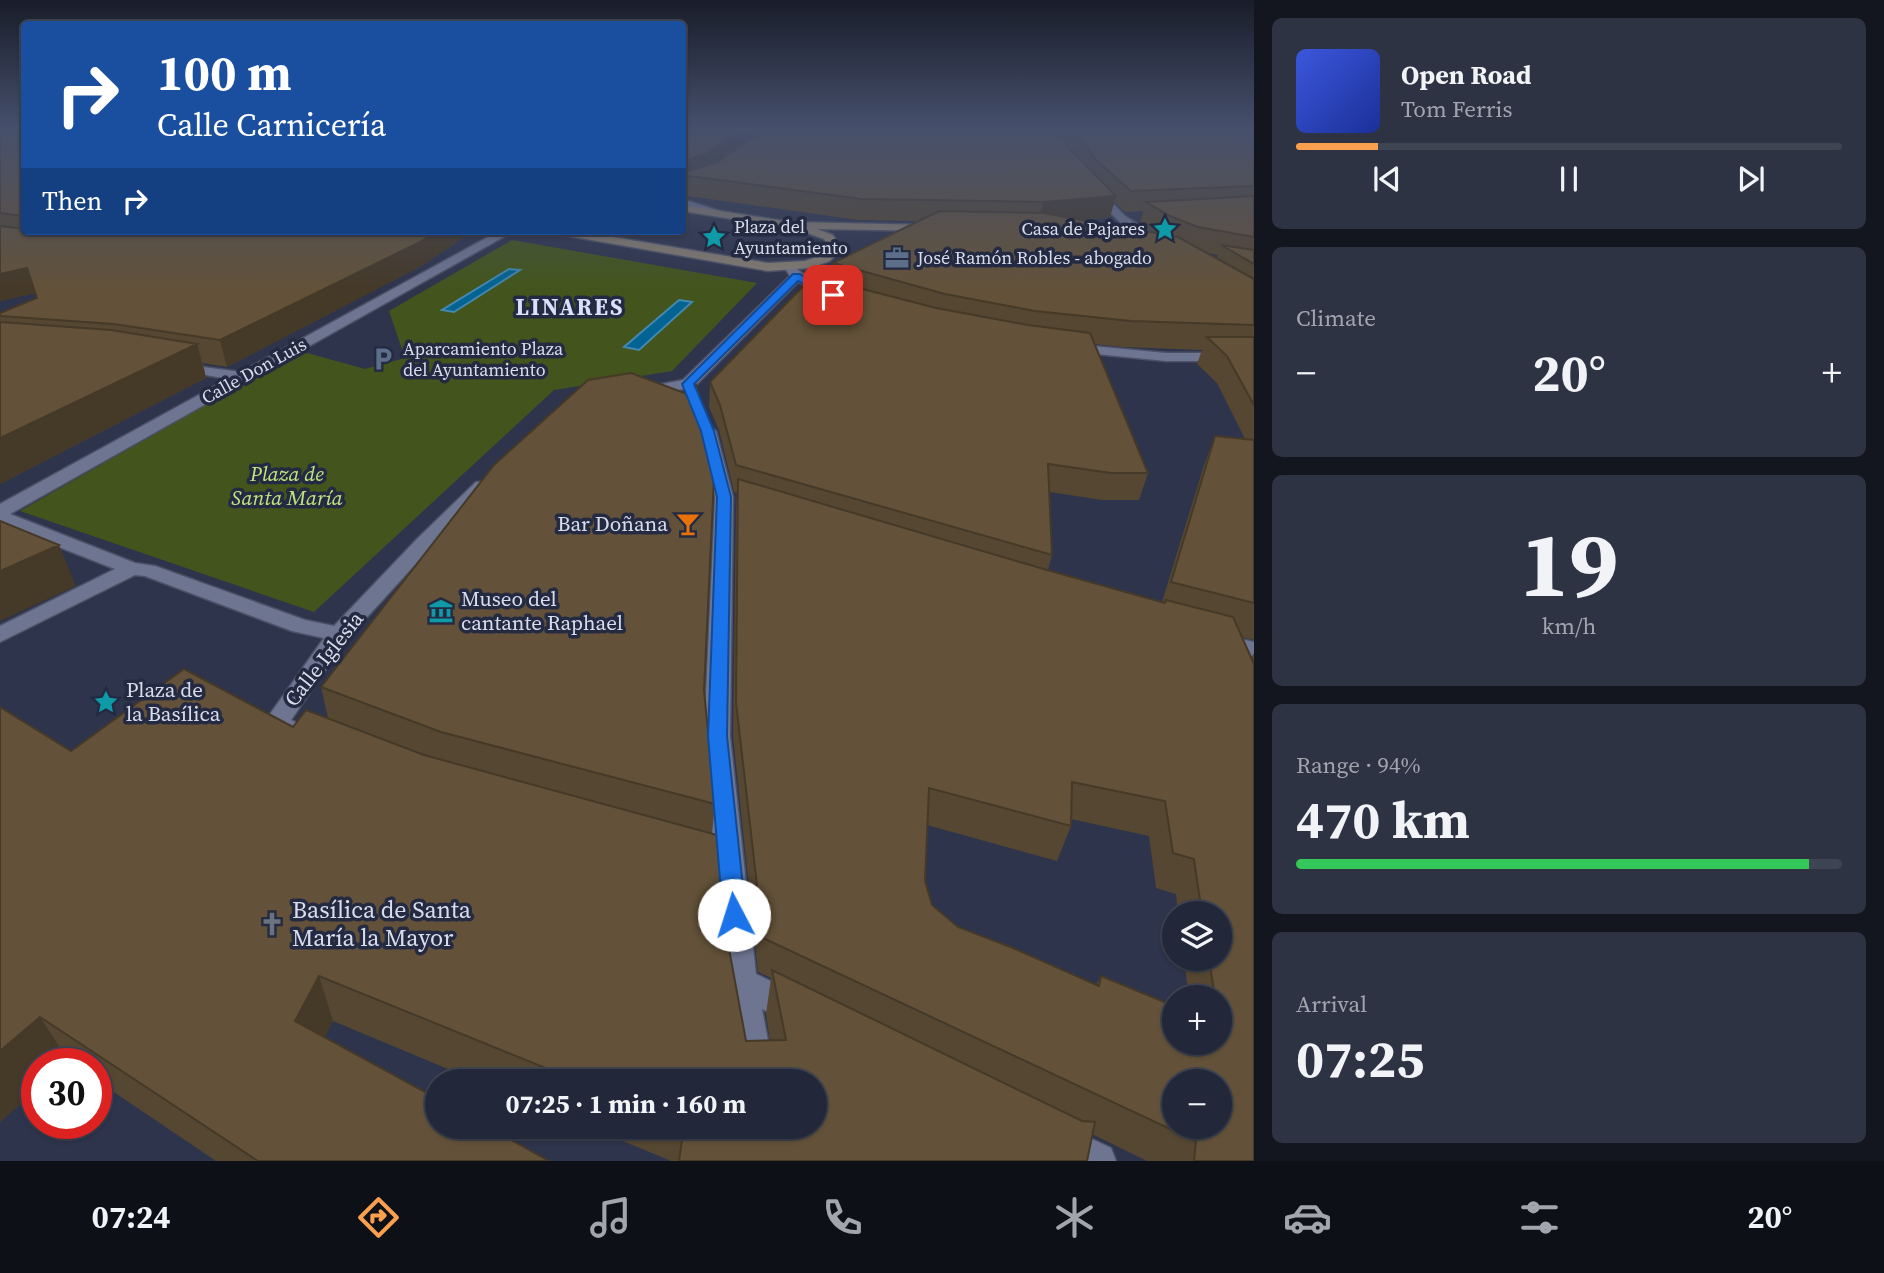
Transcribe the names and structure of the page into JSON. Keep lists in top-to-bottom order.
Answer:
{
  "streets": {
    "street": ["Calle Don Luis", "Calle Iglesia"]
  },
  "crossings": [
    ["Calle Don Luis", "Calle Iglesia"]
  ],
  "districts": ["LINARES"],
  "parks": ["Plaza de Santa María"],
  "places": {
    "place": ["Casa de Pajares", "Plaza del Ayuntamiento", "Plaza de la Basílica"],
    "office": ["José Ramón Robles - abogado"],
    "parking": ["Aparcamiento Plaza del Ayuntamiento"],
    "bar": ["Bar Doñana"],
    "museum": ["Museo del cantante Raphael"],
    "church": ["Basílica de Santa María la Mayor"]
  },
  "page": {
    "turn": ["100 m", "Calle Carnicería"],
    "song": ["Open Road", "Tom Ferris"],
    "then": "Then",
    "tile": [
      "Climate",
      ["19", "km/h"],
      ["Range · 94%", "470 km"],
      ["Arrival", "07:25"]
    ],
    "heat": ["−", "20°", "+"],
    "map_buttons": ["+", "−"],
    "limit": "30",
    "trip": "07:25 · 1 min · 160 m",
    "tabs": ["07:24", "20°"]
  }
}
